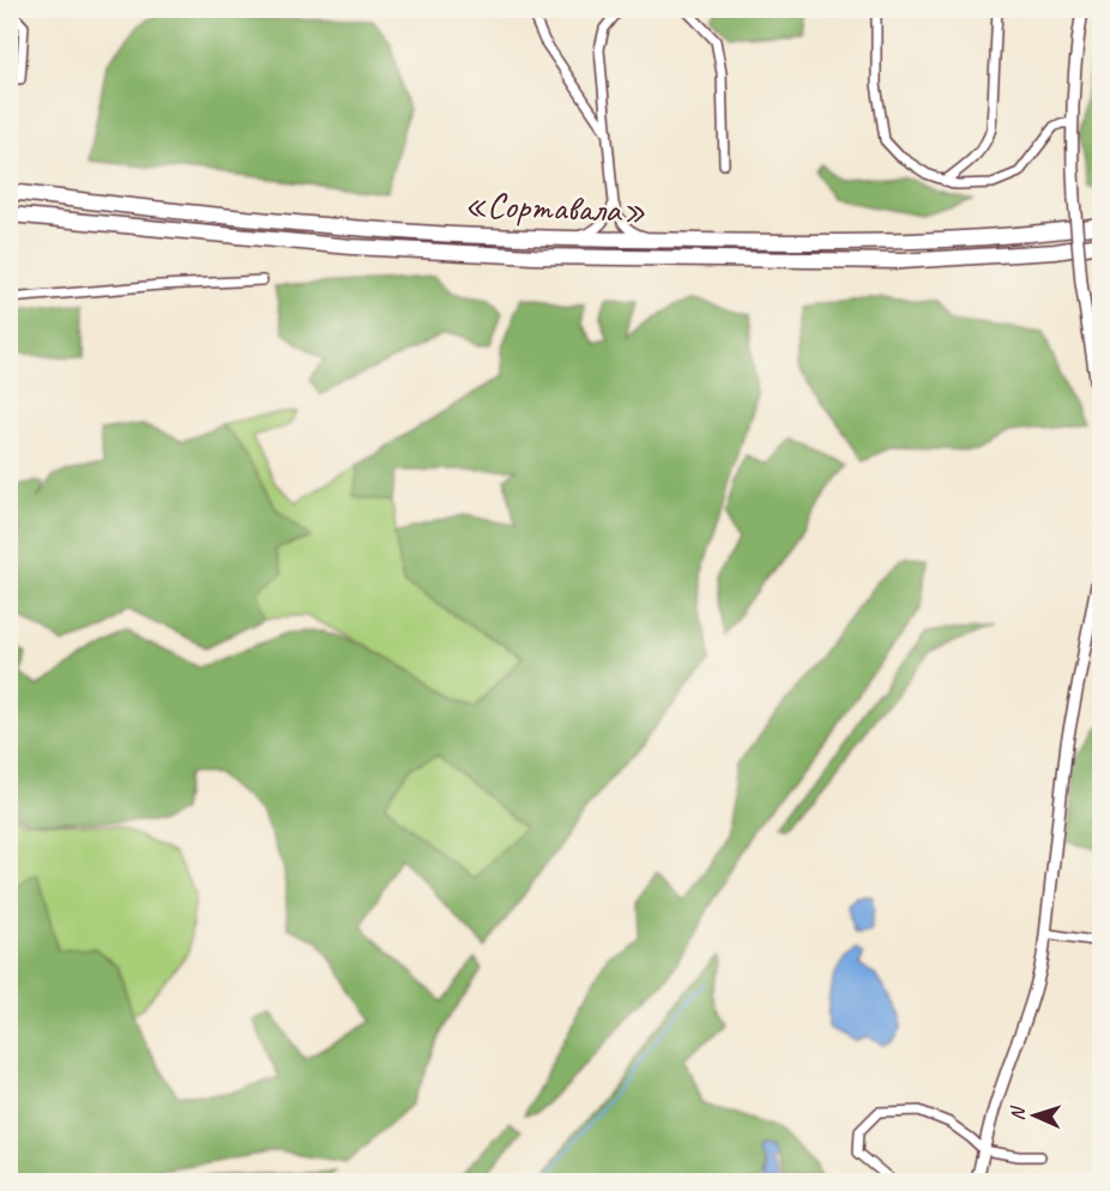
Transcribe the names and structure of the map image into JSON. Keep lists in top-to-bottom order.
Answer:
{
  "streets": {
    "highway": ["«Сортавала»"]
  },
  "north": "left"
}
